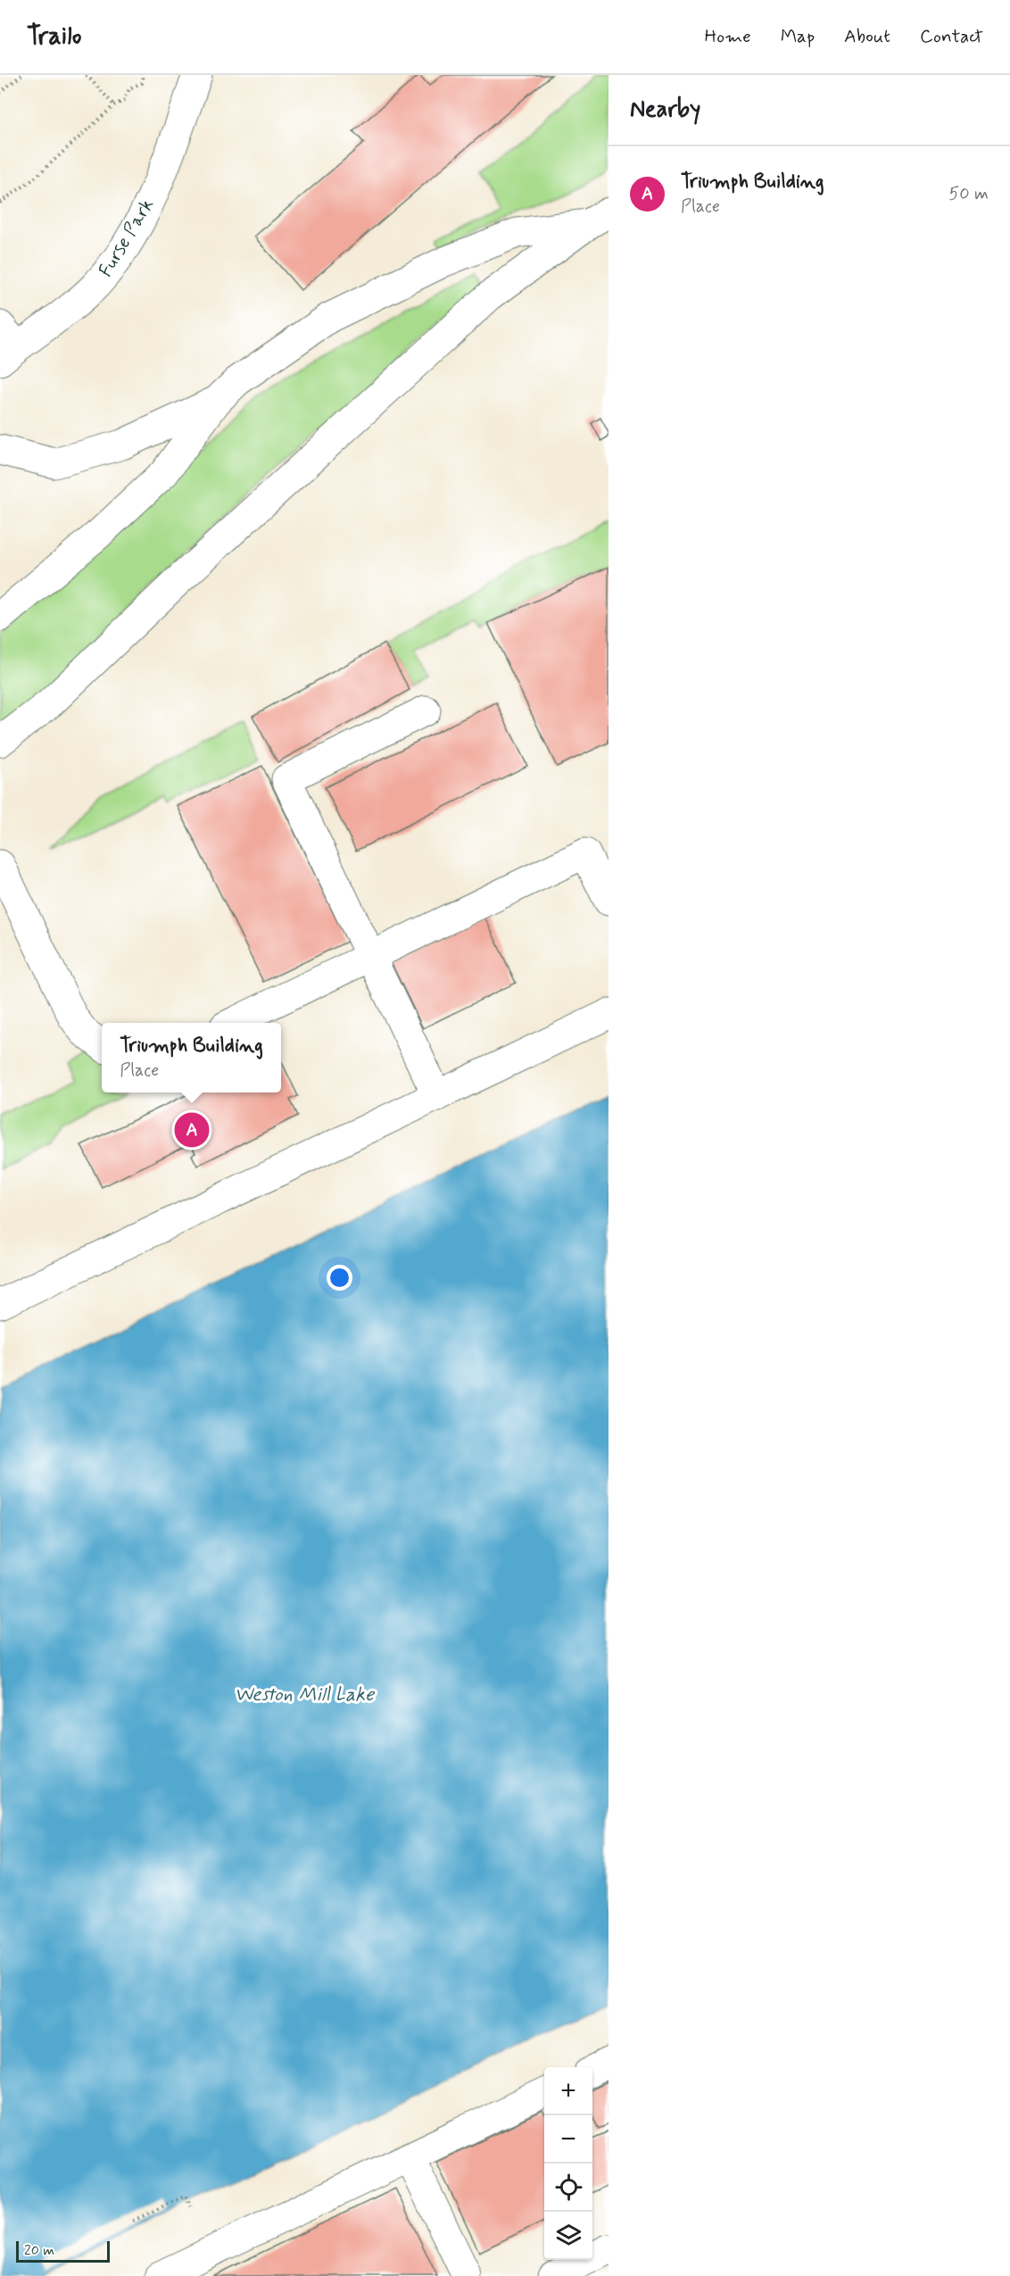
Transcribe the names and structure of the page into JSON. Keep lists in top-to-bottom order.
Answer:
{
  "streets": {
    "street": ["Furse Park"]
  },
  "water": ["Weston Mill Lake"],
  "scale_bar": "20 m",
  "page": {
    "header": "Trailo",
    "nav": [
      "Home",
      "Map",
      "About",
      "Contact"
    ],
    "heading": "Nearby",
    "list": [
      {
        "mark": "A",
        "name": "Triumph Building",
        "note": "Place",
        "value": "50 m"
      }
    ],
    "popup": ["Triumph Building", "Place"],
    "pins": "A",
    "map_buttons": ["+", "−"],
    "scale": "20 m"
  }
}
